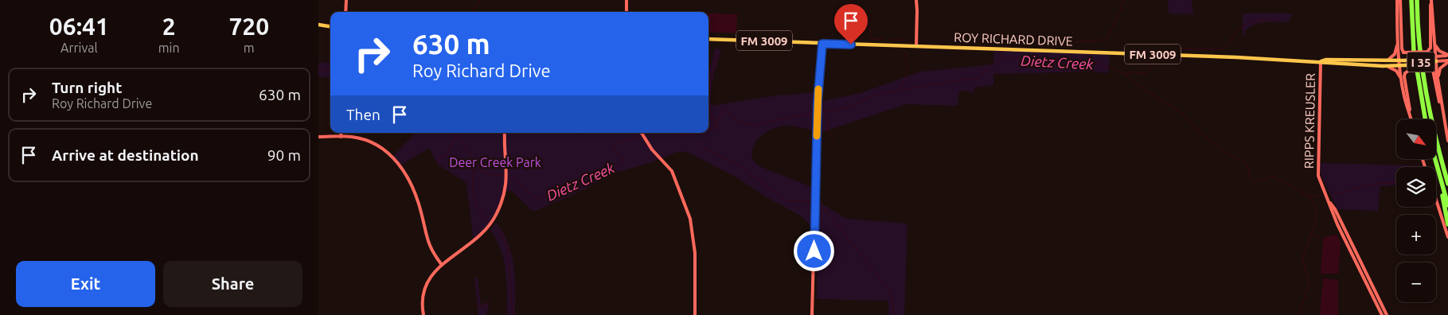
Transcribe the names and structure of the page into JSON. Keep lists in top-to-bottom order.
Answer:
{
  "streets": {
    "highway": ["I 35"],
    "main road": ["ROY RICHARD DRIVE", "FM 3009"],
    "street": ["RIPPS KREUSLER"]
  },
  "crossings": [
    ["ROY RICHARD DRIVE", "FM 3009"],
    ["ROY RICHARD DRIVE", "RIPPS KREUSLER"]
  ],
  "water": ["Dietz Creek"],
  "parks": ["Deer Creek Park"],
  "north": "bottom right",
  "page": {
    "eta": [
      "06:41",
      "Arrival",
      "2",
      "min",
      "720",
      "m"
    ],
    "turn": ["630 m", "Roy Richard Drive"],
    "list": [
      {
        "name": "Turn right",
        "note": "Roy Richard Drive",
        "value": "630 m"
      },
      {
        "name": "Arrive at destination",
        "value": "90 m"
      }
    ],
    "then": "Then",
    "map_buttons": ["+", "−"],
    "buttons": ["Exit", "Share"]
  }
}
